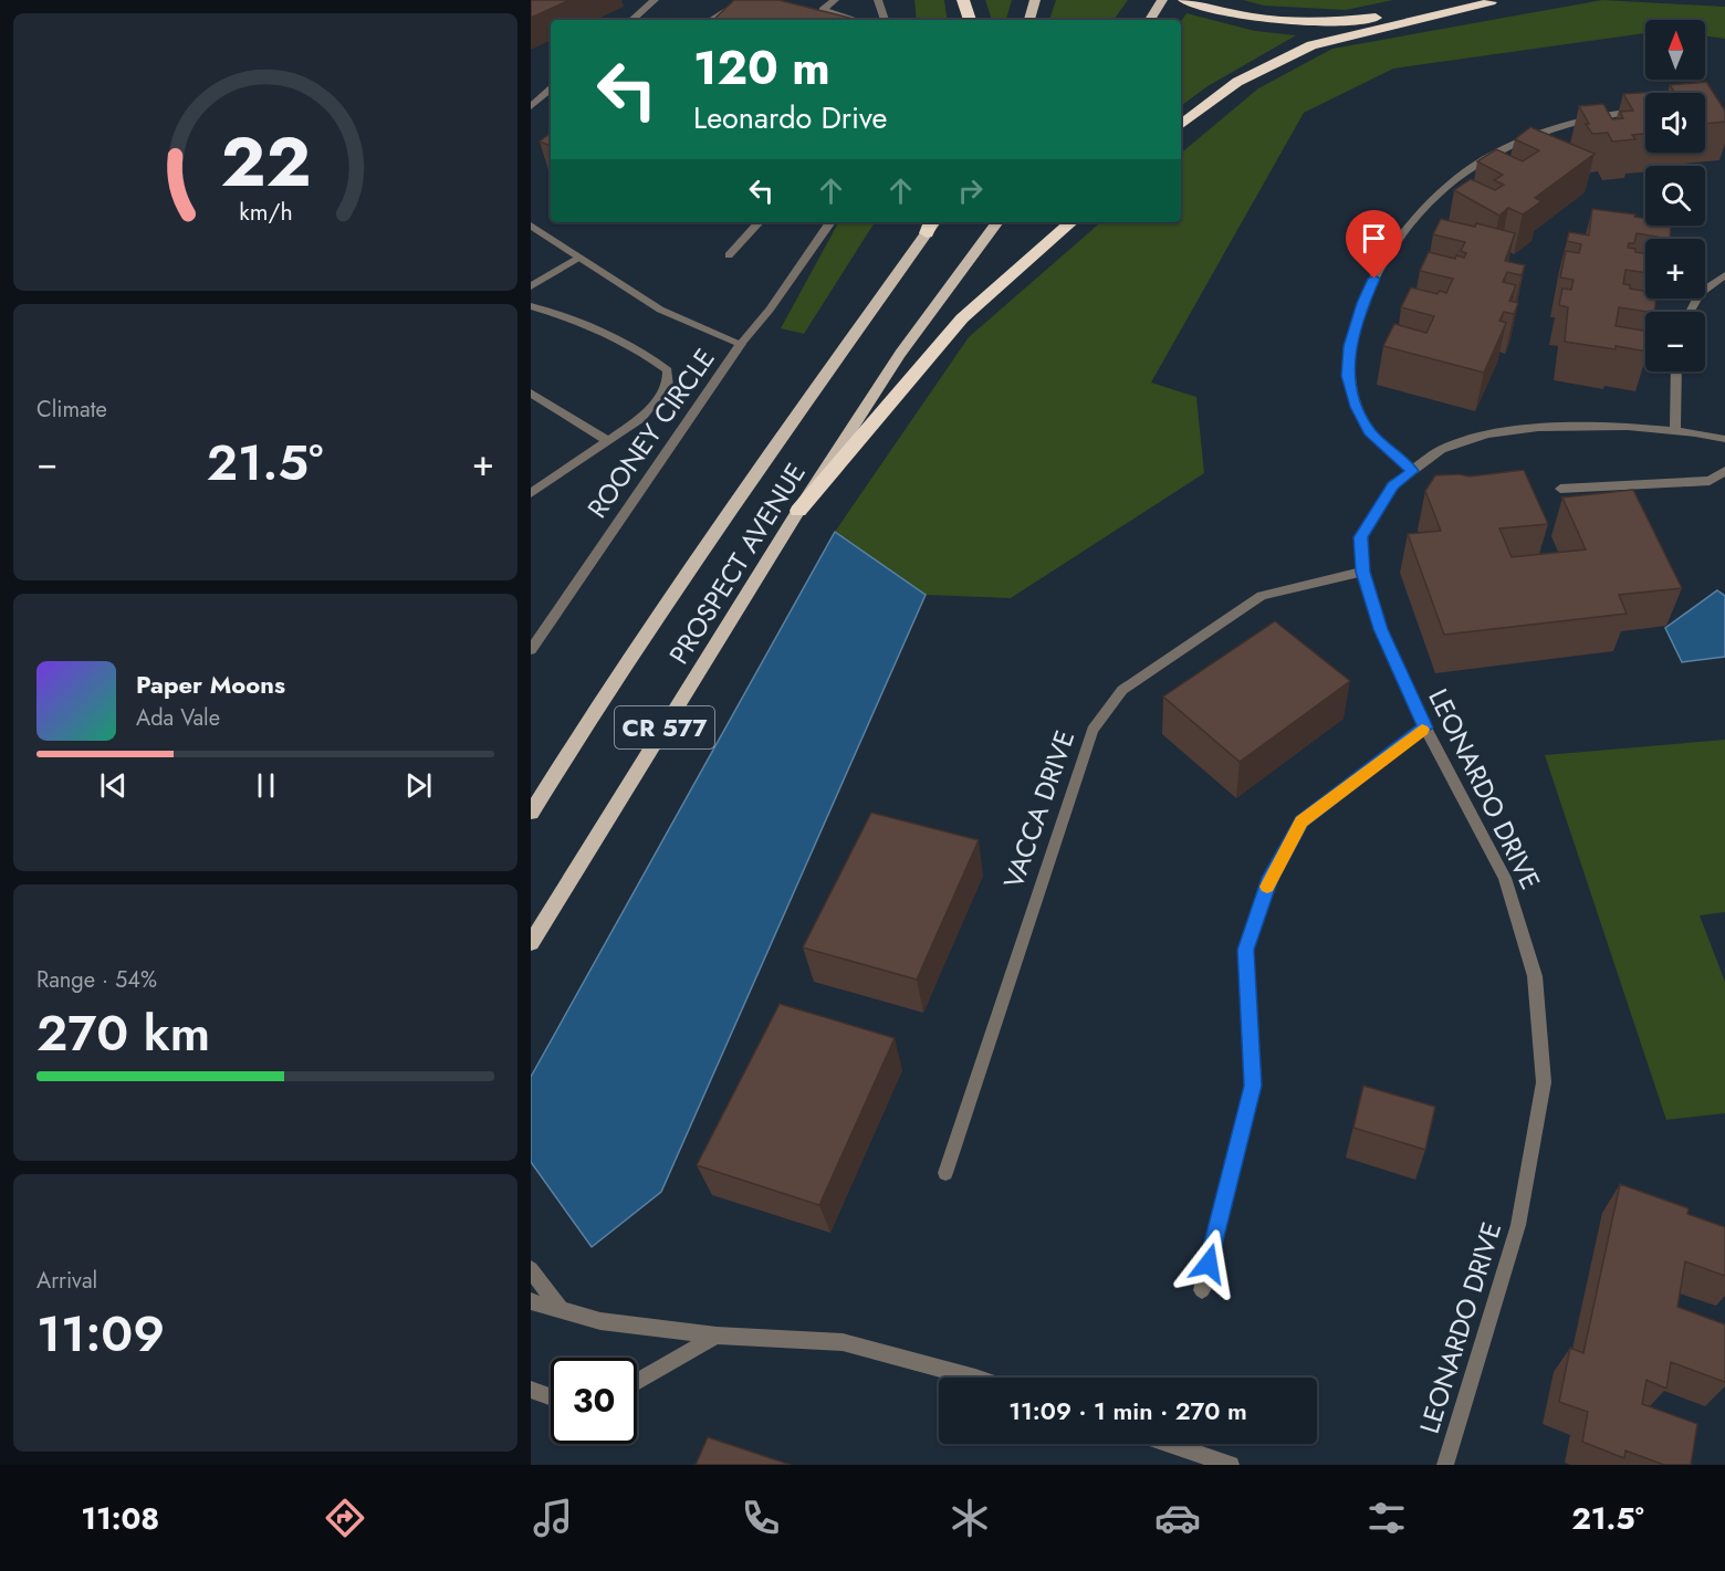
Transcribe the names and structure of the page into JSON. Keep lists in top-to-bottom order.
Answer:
{
  "streets": {
    "main road": ["PROSPECT AVENUE", "CR 577"],
    "street": ["ROONEY CIRCLE", "LEONARDO DRIVE", "VACCA DRIVE"]
  },
  "crossings": [
    ["LEONARDO DRIVE", "VACCA DRIVE"]
  ],
  "north": "top",
  "page": {
    "map_buttons": ["+", "−"],
    "turn": ["120 m", "Leonardo Drive"],
    "tile": [
      "Climate",
      ["Range · 54%", "270 km"],
      ["Arrival", "11:09"]
    ],
    "heat": ["−", "21.5°", "+"],
    "song": ["Paper Moons", "Ada Vale"],
    "limit": "30",
    "trip": "11:09 · 1 min · 270 m",
    "tabs": ["11:08", "21.5°"],
    "gauge": ["22", "km/h"]
  }
}
